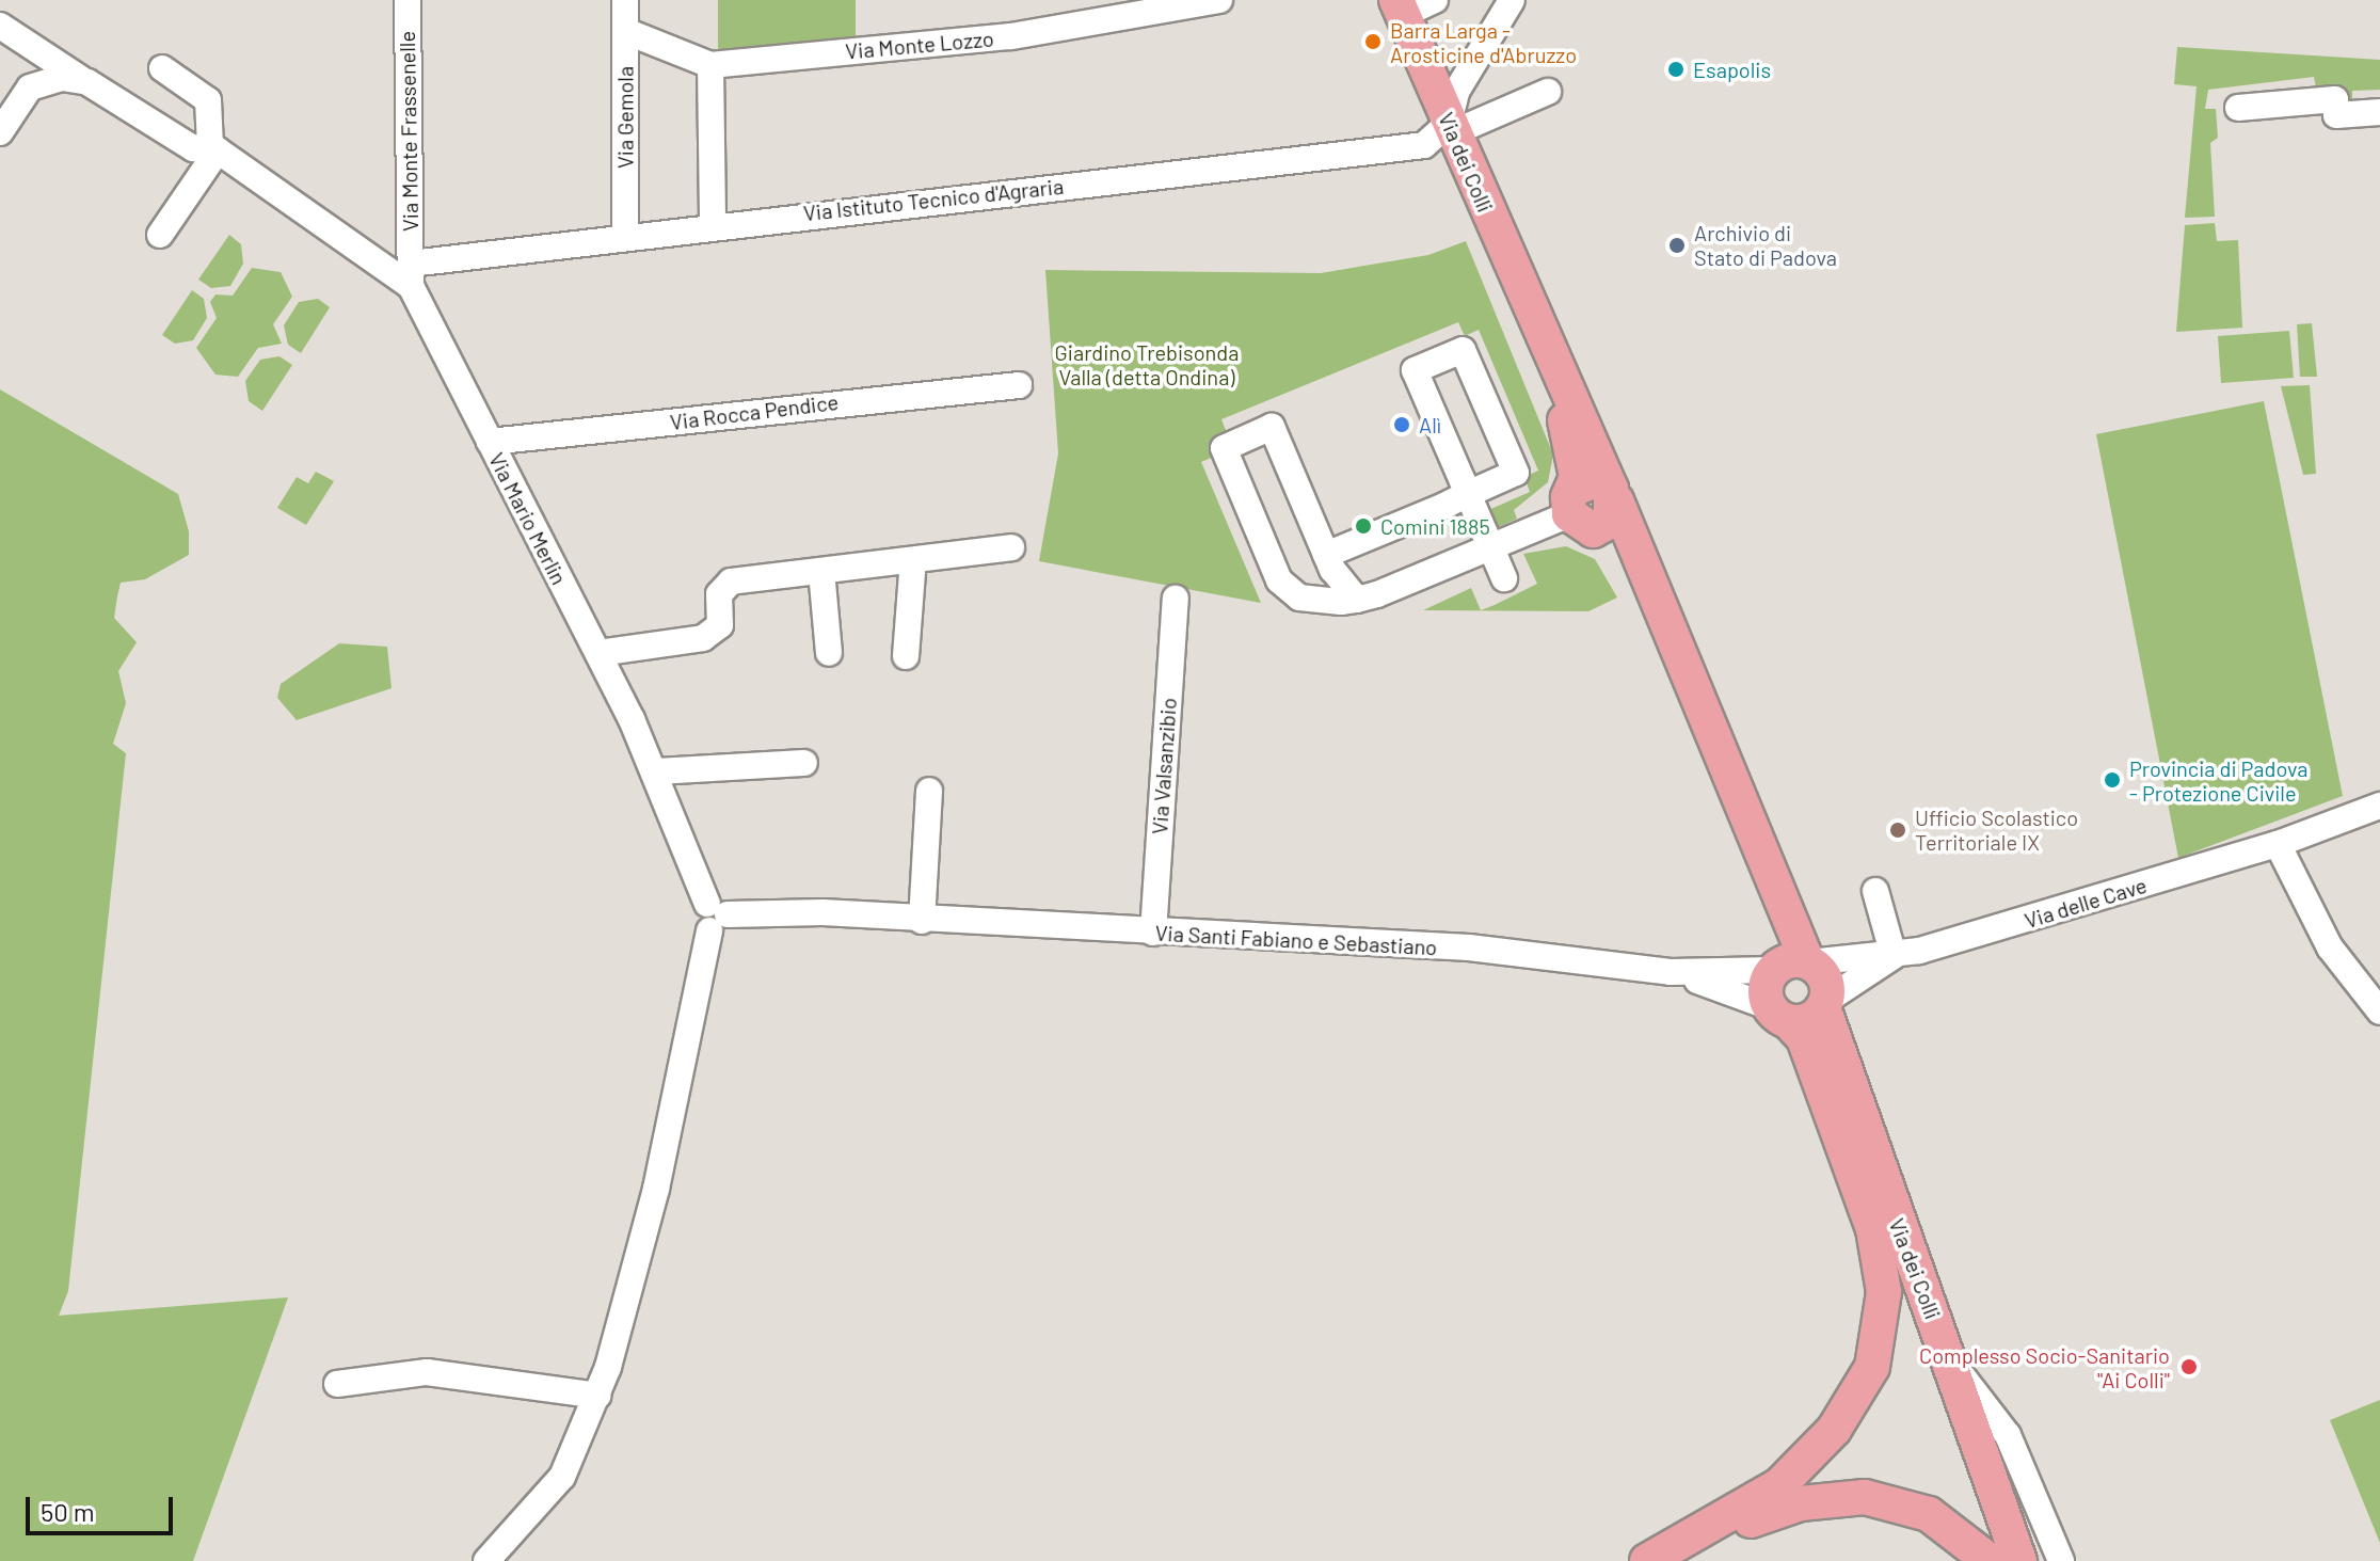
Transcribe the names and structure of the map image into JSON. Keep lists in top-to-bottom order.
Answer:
{
  "streets": {
    "main road": ["Via dei Colli"],
    "street": [
      "Via Monte Lozzo",
      "Via Gemola",
      "Via Monte Frassenelle",
      "Via Istituto Tecnico d'Agraria",
      "Via Rocca Pendice",
      "Via Mario Merlin",
      "Via Valsanzibio",
      "Via delle Cave",
      "Via Santi Fabiano e Sebastiano"
    ]
  },
  "crossings": [
    ["Via Monte Lozzo", "Via Gemola"],
    ["Via Gemola", "Via Istituto Tecnico d'Agraria"],
    ["Via Monte Frassenelle", "Via Istituto Tecnico d'Agraria"],
    ["Via Monte Frassenelle", "Via Mario Merlin"],
    ["Via dei Colli", "Via Istituto Tecnico d'Agraria"],
    ["Via dei Colli", "Via delle Cave"],
    ["Via dei Colli", "Via Santi Fabiano e Sebastiano"],
    ["Via Istituto Tecnico d'Agraria", "Via Mario Merlin"],
    ["Via Rocca Pendice", "Via Mario Merlin"],
    ["Via Mario Merlin", "Via Santi Fabiano e Sebastiano"],
    ["Via Valsanzibio", "Via Santi Fabiano e Sebastiano"],
    ["Via delle Cave", "Via Santi Fabiano e Sebastiano"]
  ],
  "parks": ["Giardino Trebisonda Valla (detta Ondina)"],
  "places": [
    "Barra Larga - Arosticine d'Abruzzo",
    "Esapolis",
    "Archivio di Stato di Padova",
    "Alì",
    "Comini 1885",
    "Provincia di Padova - Protezione Civile",
    "Ufficio Scolastico Territoriale IX",
    "Complesso Socio-Sanitario \"Ai Colli\""
  ],
  "scale_bar": "50 m"
}
